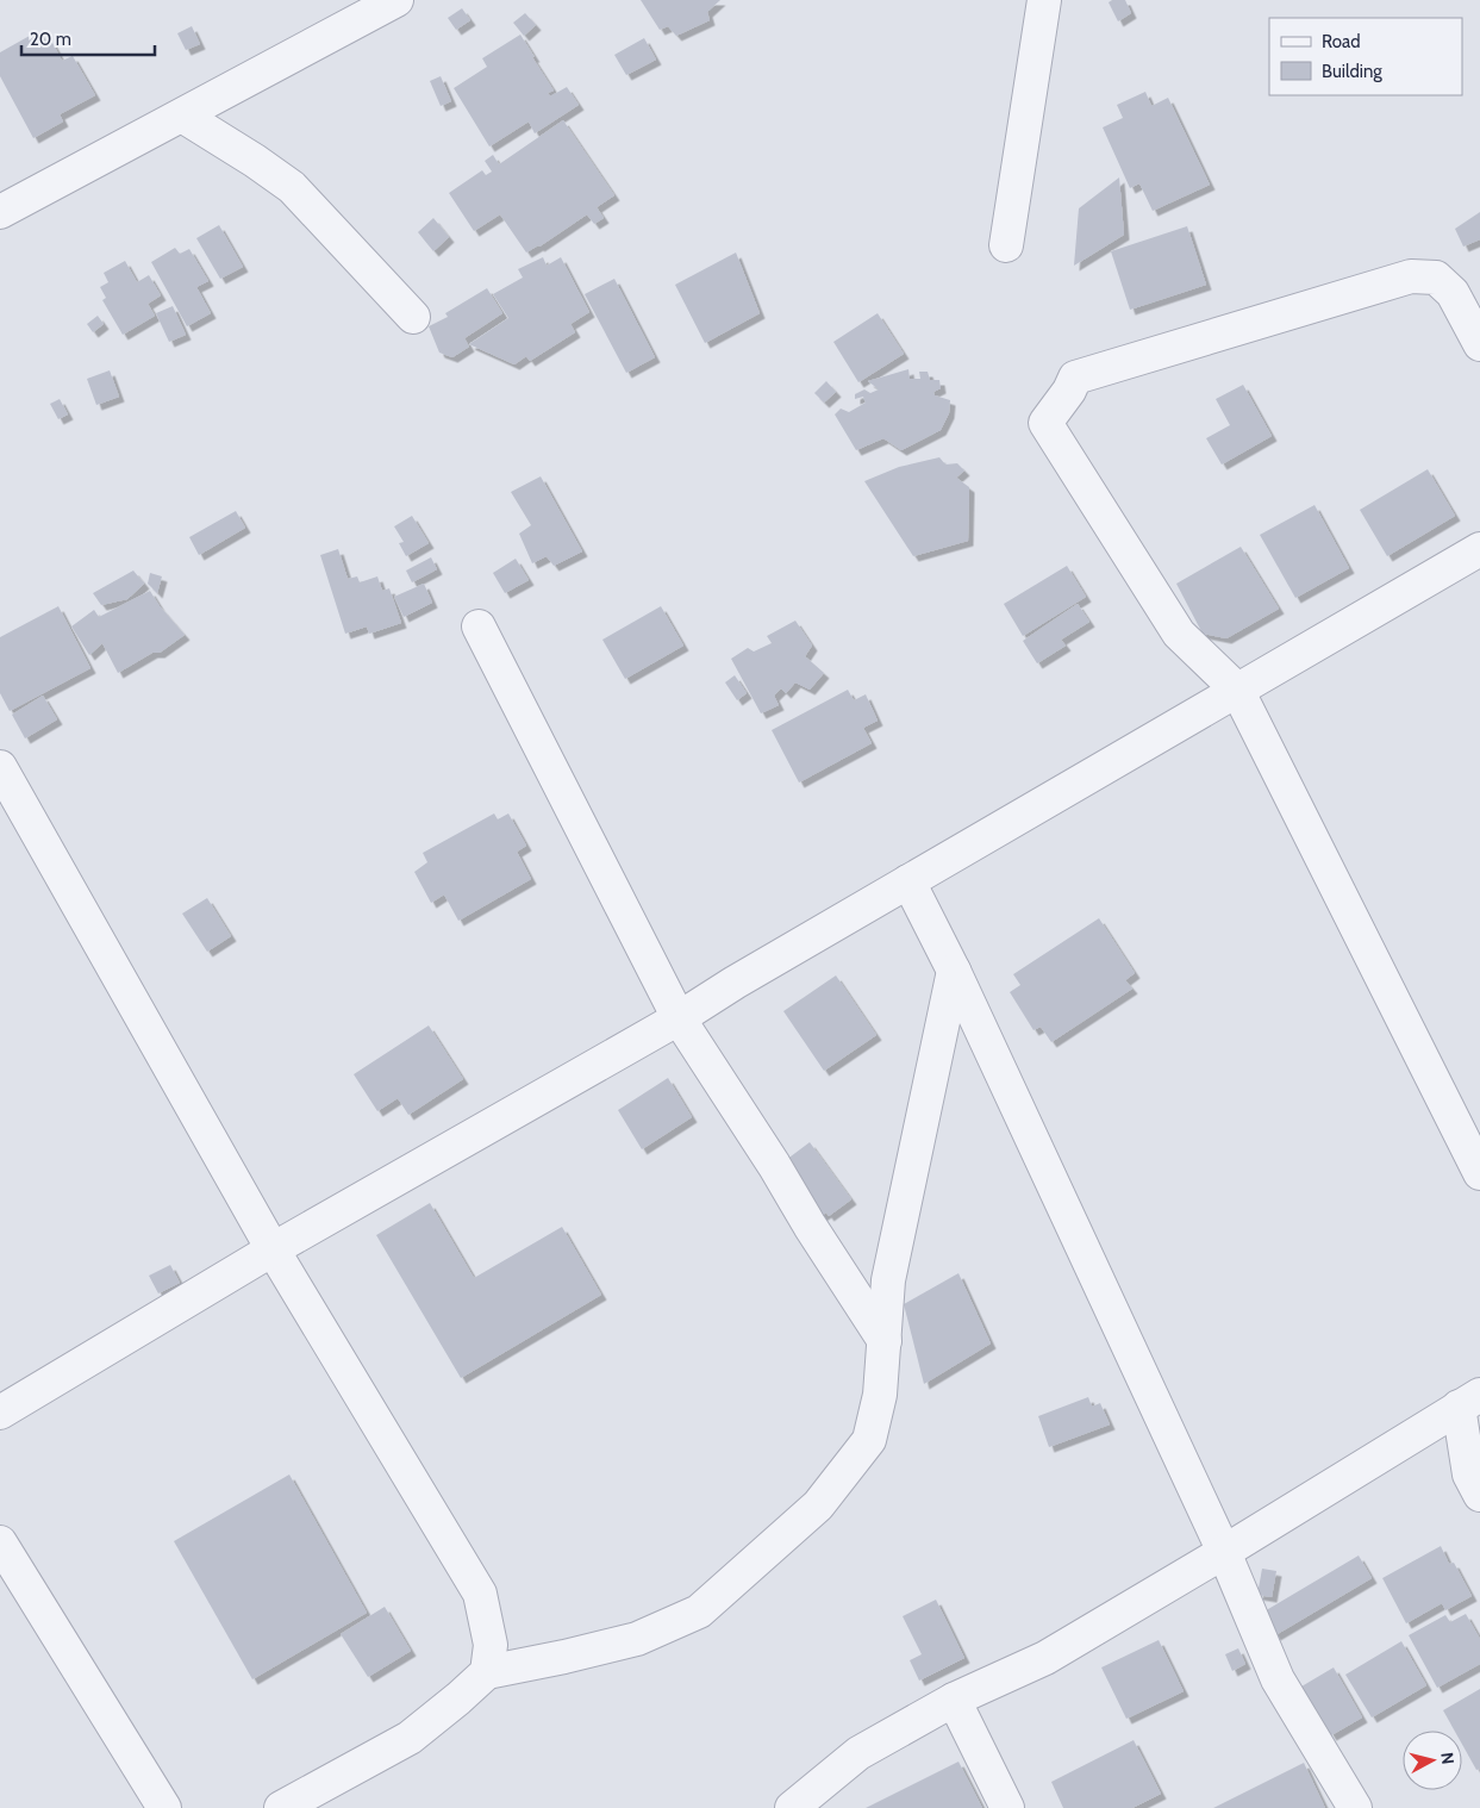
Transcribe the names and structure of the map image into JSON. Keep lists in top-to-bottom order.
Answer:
{
  "legend": ["Road", "Building"],
  "scale_bar": "20 m",
  "north": "right"
}
